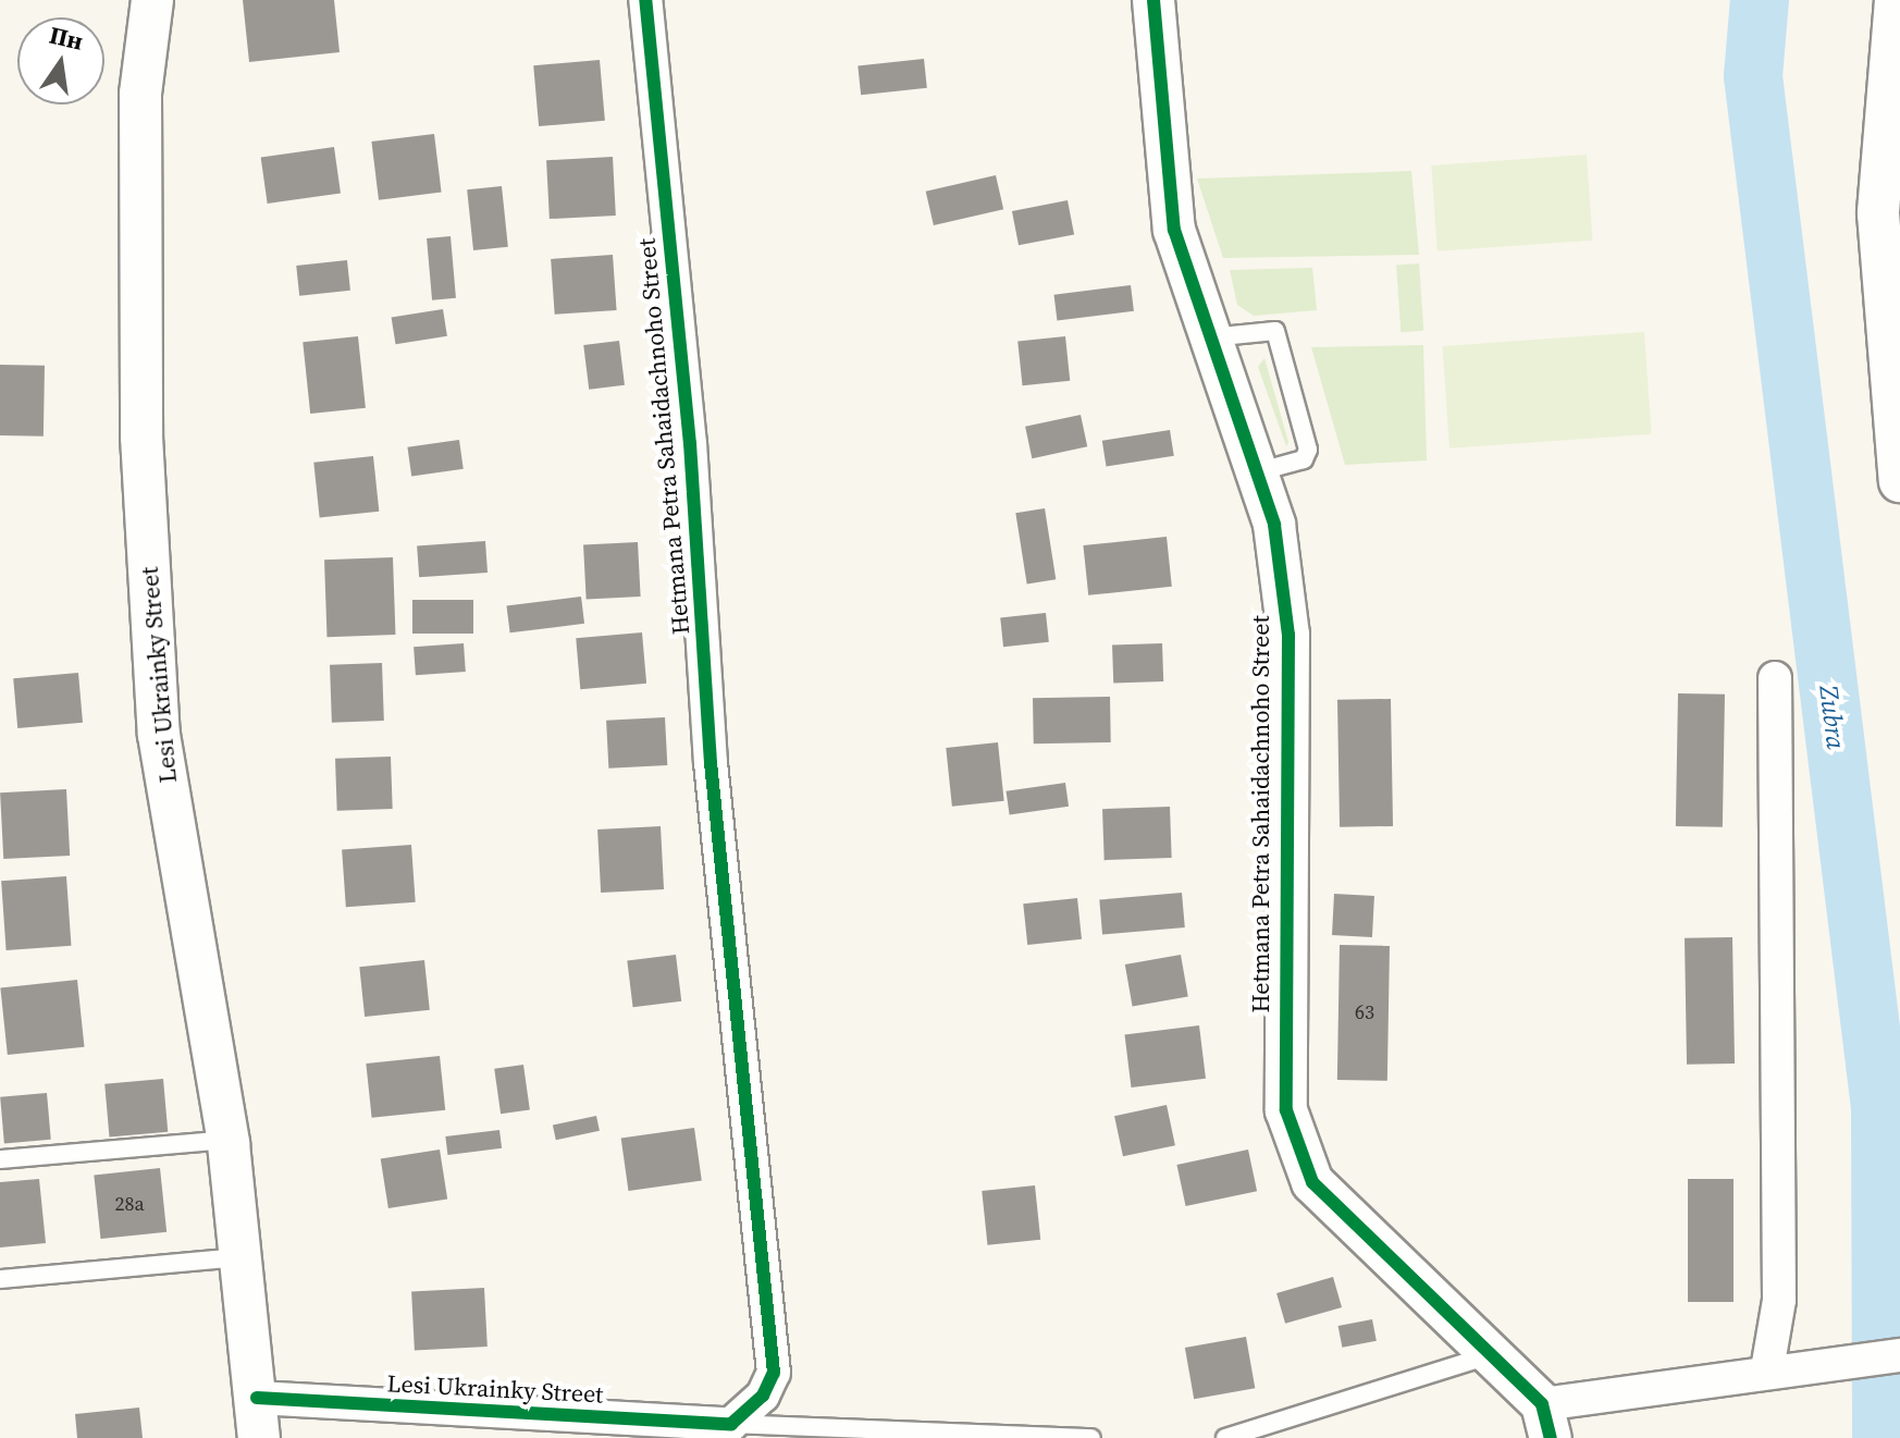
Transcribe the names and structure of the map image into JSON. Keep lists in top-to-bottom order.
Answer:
{
  "streets": {
    "street": ["Hetmana Petra Sahaidachnoho Street", "Lesi Ukrainky Street"]
  },
  "crossings": [
    ["Hetmana Petra Sahaidachnoho Street", "Lesi Ukrainky Street"]
  ],
  "water": ["Zubra"],
  "house_numbers": ["63", "28а"],
  "north": "top"
}
